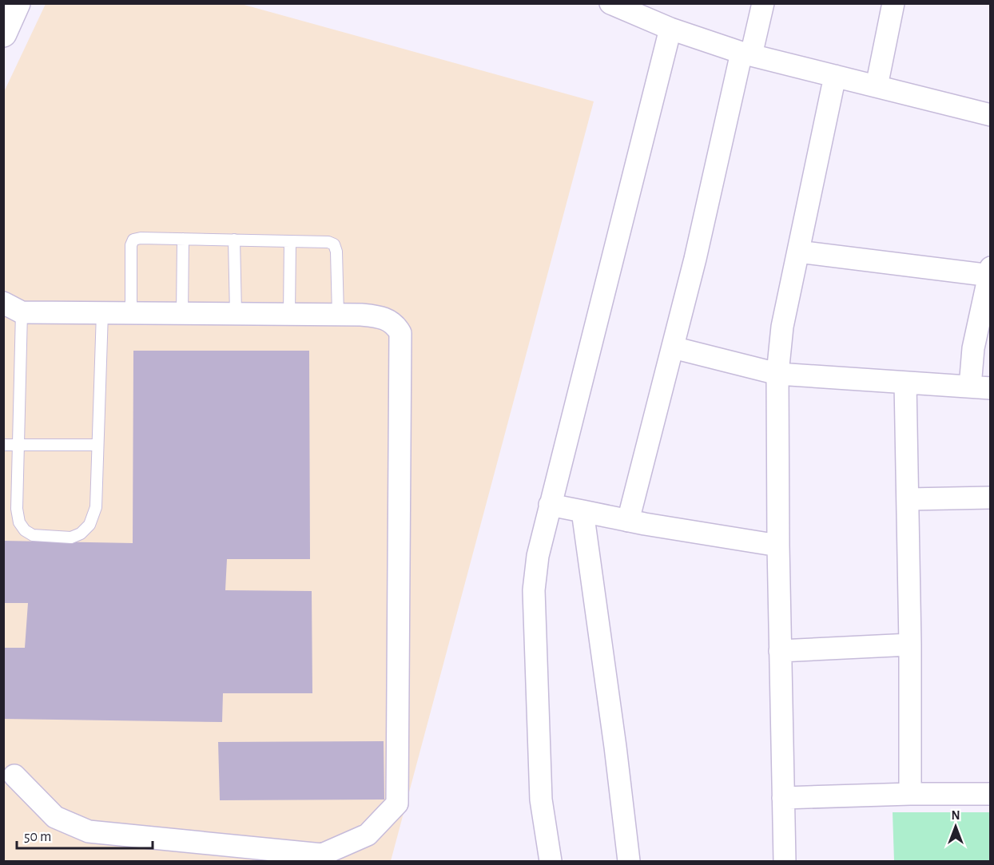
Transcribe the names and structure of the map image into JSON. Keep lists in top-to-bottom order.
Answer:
{
  "scale_bar": "50 m",
  "north": "top"
}
